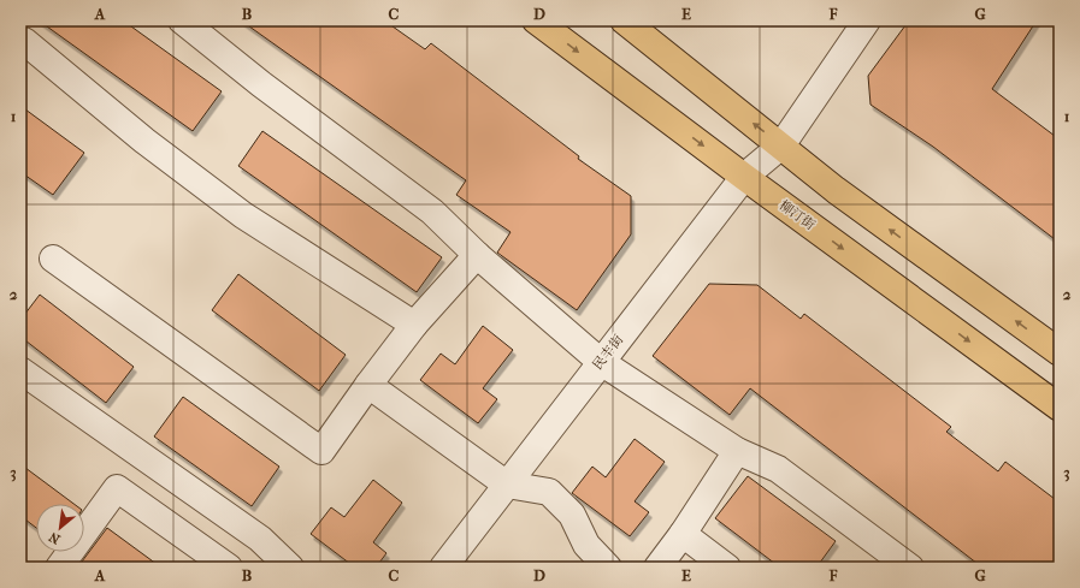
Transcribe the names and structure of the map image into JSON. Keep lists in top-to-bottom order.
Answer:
{
  "streets": {
    "main road": ["柳汀街"],
    "street": ["民丰街"]
  },
  "crossings": [
    ["柳汀街", "民丰街"]
  ],
  "north": "bottom left",
  "grid": {
    "columns": [
      "A",
      "B",
      "C",
      "D",
      "E",
      "F",
      "G"
    ],
    "rows": ["1", "2", "3"]
  }
}
